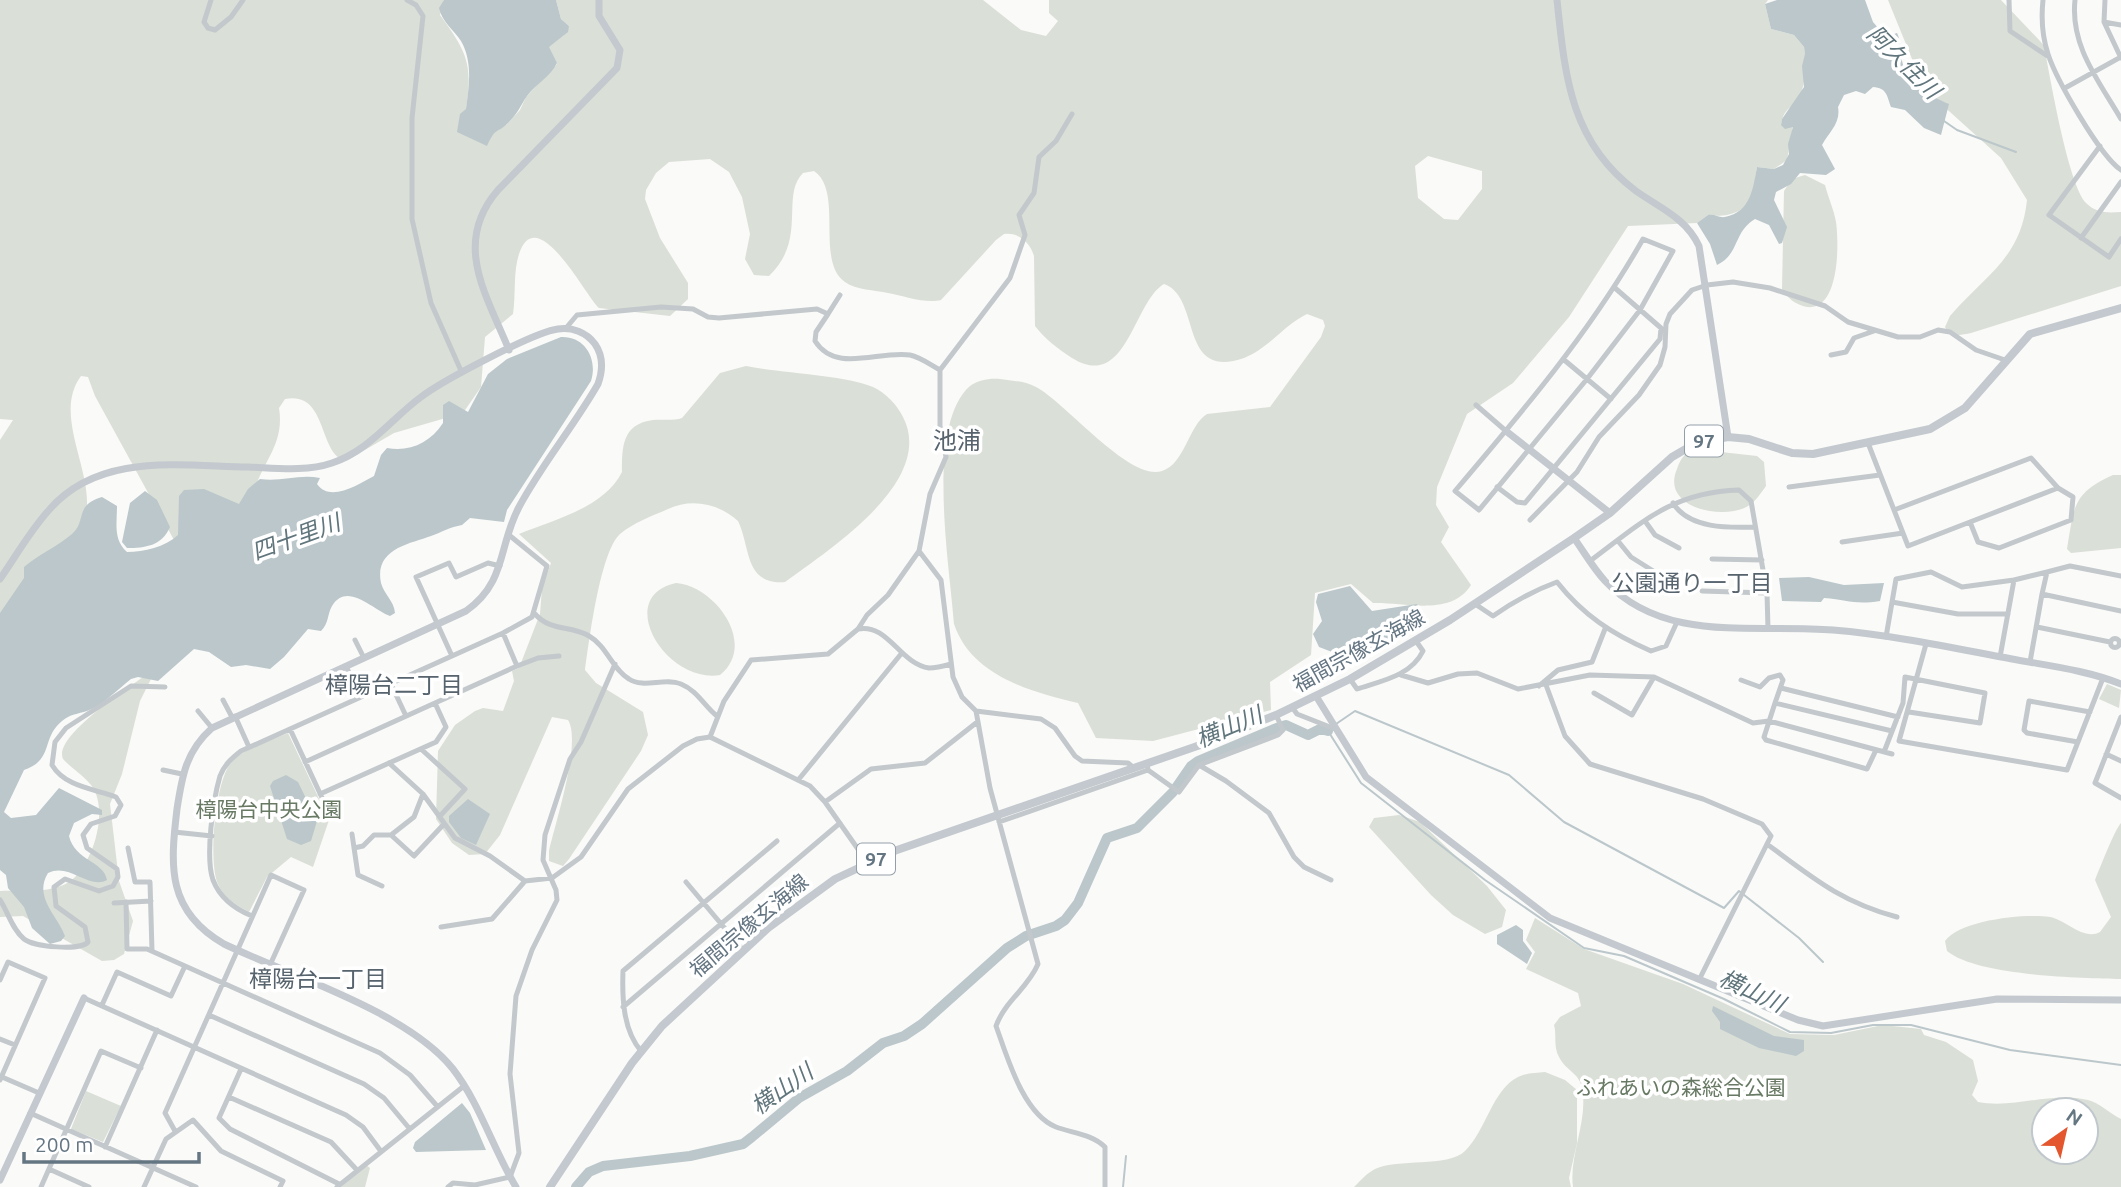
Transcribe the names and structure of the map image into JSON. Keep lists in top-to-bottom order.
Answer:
{
  "streets": {
    "main road": ["97", "福間宗像玄海線"]
  },
  "districts": [
    "池浦",
    "公園通り一丁目",
    "樟陽台二丁目",
    "樟陽台一丁目"
  ],
  "water": ["阿久住川", "四十里川", "横山川"],
  "parks": ["樟陽台中央公園", "ふれあいの森総合公園"],
  "scale_bar": "200 m",
  "north": "top right"
}
